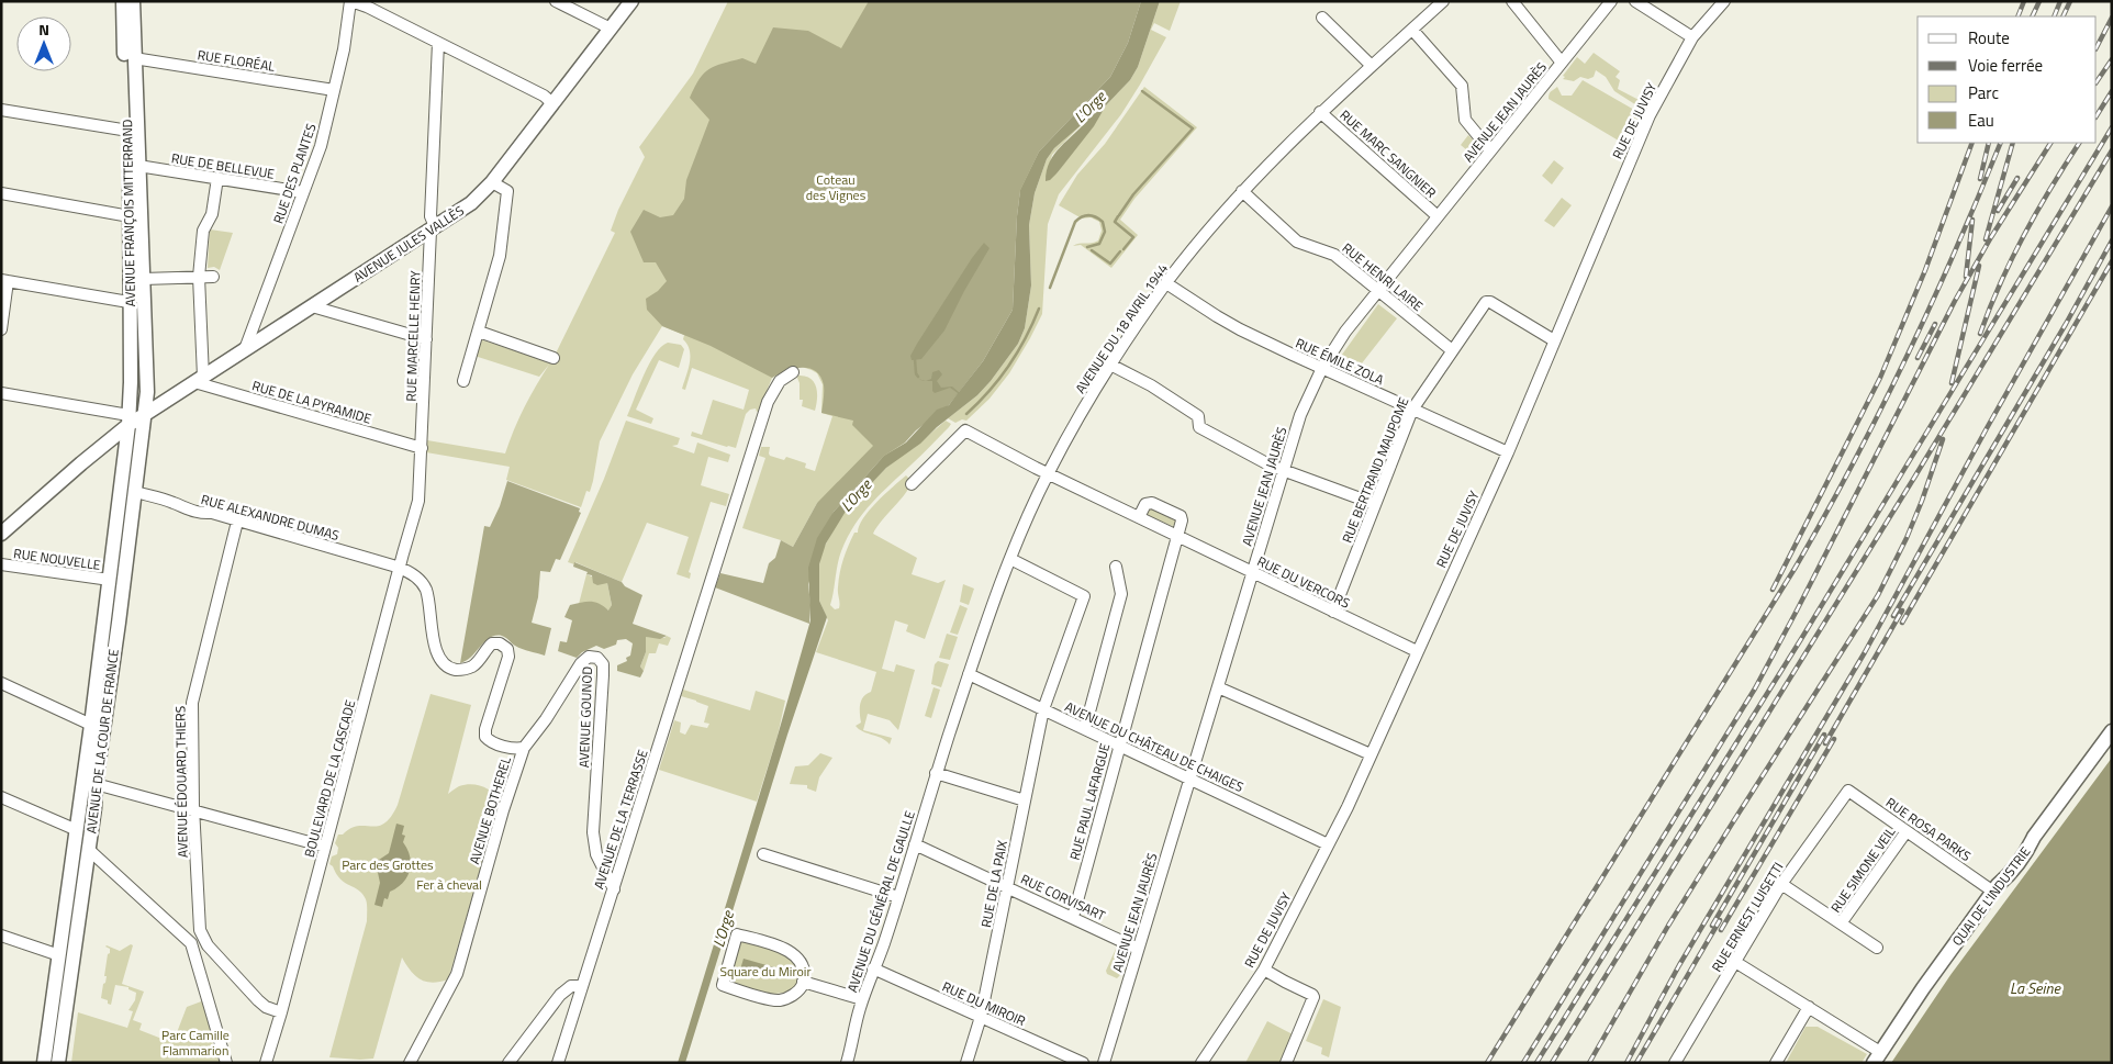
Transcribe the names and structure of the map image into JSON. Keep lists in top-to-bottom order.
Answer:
{
  "streets": {
    "main road": [
      "AVENUE FRANÇOIS MITTERRAND",
      "AVENUE JULES VALLÈS",
      "AVENUE DE LA COUR DE FRANCE",
      "QUAI DE L'INDUSTRIE"
    ],
    "street": [
      "RUE FLORÉAL",
      "AVENUE JEAN JAURÈS",
      "RUE DE JUVISY",
      "RUE MARC SANGNIER",
      "RUE DE BELLEVUE",
      "RUE DES PLANTES",
      "RUE HENRI LAIRE",
      "AVENUE DU 18 AVRIL 1944",
      "RUE MARCELLE HENRY",
      "RUE ÉMILE ZOLA",
      "RUE DE LA PYRAMIDE",
      "RUE BERTRAND MAUPOME",
      "RUE ALEXANDRE DUMAS",
      "RUE NOUVELLE",
      "RUE DU VERCORS",
      "AVENUE GOUNOD",
      "AVENUE DU CHÂTEAU DE CHAIGES",
      "BOULEVARD DE LA CASCADE",
      "AVENUE ÉDOUARD THIERS",
      "RUE PAUL LAFARGUE",
      "AVENUE BOTHEREL",
      "AVENUE DE LA TERRASSE",
      "RUE ROSA PARKS",
      "RUE SIMONE VEIL",
      "RUE DE LA PAIX",
      "RUE CORVISART",
      "AVENUE DU GÉNÉRAL DE GAULLE",
      "RUE ERNEST LUISETTI",
      "RUE DU MIROIR"
    ]
  },
  "crossings": [
    ["RUE FLORÉAL", "RUE DES PLANTES"],
    ["RUE FLORÉAL", "AVENUE FRANÇOIS MITTERRAND"],
    ["AVENUE JEAN JAURÈS", "RUE MARC SANGNIER"],
    ["AVENUE JEAN JAURÈS", "RUE HENRI LAIRE"],
    ["AVENUE JEAN JAURÈS", "RUE ÉMILE ZOLA"],
    ["AVENUE JEAN JAURÈS", "RUE DU VERCORS"],
    ["AVENUE JEAN JAURÈS", "AVENUE DU CHÂTEAU DE CHAIGES"],
    ["AVENUE JEAN JAURÈS", "RUE CORVISART"],
    ["RUE DE JUVISY", "RUE ÉMILE ZOLA"],
    ["RUE DE JUVISY", "RUE BERTRAND MAUPOME"],
    ["RUE DE JUVISY", "RUE DU VERCORS"],
    ["RUE DE JUVISY", "AVENUE DU CHÂTEAU DE CHAIGES"],
    ["RUE MARC SANGNIER", "AVENUE DU 18 AVRIL 1944"],
    ["RUE DE BELLEVUE", "RUE DES PLANTES"],
    ["RUE DE BELLEVUE", "AVENUE FRANÇOIS MITTERRAND"],
    ["RUE DES PLANTES", "AVENUE JULES VALLÈS"],
    ["AVENUE FRANÇOIS MITTERRAND", "AVENUE JULES VALLÈS"],
    ["AVENUE FRANÇOIS MITTERRAND", "AVENUE DE LA COUR DE FRANCE"],
    ["AVENUE JULES VALLÈS", "RUE MARCELLE HENRY"],
    ["AVENUE JULES VALLÈS", "RUE DE LA PYRAMIDE"],
    ["AVENUE JULES VALLÈS", "AVENUE DE LA COUR DE FRANCE"],
    ["RUE HENRI LAIRE", "AVENUE DU 18 AVRIL 1944"],
    ["RUE HENRI LAIRE", "RUE BERTRAND MAUPOME"],
    ["AVENUE DU 18 AVRIL 1944", "RUE ÉMILE ZOLA"],
    ["AVENUE DU 18 AVRIL 1944", "RUE DU VERCORS"],
    ["AVENUE DU 18 AVRIL 1944", "AVENUE DU CHÂTEAU DE CHAIGES"],
    ["AVENUE DU 18 AVRIL 1944", "RUE DE LA PAIX"],
    ["AVENUE DU 18 AVRIL 1944", "AVENUE DU GÉNÉRAL DE GAULLE"],
    ["RUE MARCELLE HENRY", "RUE DE LA PYRAMIDE"],
    ["RUE MARCELLE HENRY", "BOULEVARD DE LA CASCADE"],
    ["RUE ÉMILE ZOLA", "RUE BERTRAND MAUPOME"],
    ["RUE BERTRAND MAUPOME", "RUE DU VERCORS"],
    ["RUE ALEXANDRE DUMAS", "AVENUE DE LA COUR DE FRANCE"],
    ["RUE ALEXANDRE DUMAS", "BOULEVARD DE LA CASCADE"],
    ["RUE ALEXANDRE DUMAS", "AVENUE ÉDOUARD THIERS"],
    ["RUE NOUVELLE", "AVENUE DE LA COUR DE FRANCE"],
    ["RUE DU VERCORS", "RUE PAUL LAFARGUE"],
    ["AVENUE GOUNOD", "AVENUE BOTHEREL"],
    ["AVENUE GOUNOD", "AVENUE DE LA TERRASSE"],
    ["AVENUE DU CHÂTEAU DE CHAIGES", "RUE PAUL LAFARGUE"],
    ["AVENUE DU CHÂTEAU DE CHAIGES", "RUE DE LA PAIX"],
    ["RUE PAUL LAFARGUE", "RUE CORVISART"],
    ["RUE ROSA PARKS", "RUE SIMONE VEIL"],
    ["RUE ROSA PARKS", "QUAI DE L'INDUSTRIE"],
    ["RUE ROSA PARKS", "RUE ERNEST LUISETTI"],
    ["RUE SIMONE VEIL", "RUE ERNEST LUISETTI"],
    ["RUE DE LA PAIX", "RUE CORVISART"],
    ["RUE DE LA PAIX", "RUE DU MIROIR"],
    ["RUE CORVISART", "AVENUE DU GÉNÉRAL DE GAULLE"],
    ["AVENUE DU GÉNÉRAL DE GAULLE", "RUE DU MIROIR"]
  ],
  "water": ["L'Orge", "La Seine"],
  "parks": [
    "Coteau des Vignes",
    "Parc des Grottes",
    "Fer à cheval",
    "Square du Miroir",
    "Parc Camille Flammarion"
  ],
  "legend": [
    "Route",
    "Voie ferrée",
    "Parc",
    "Eau"
  ],
  "north": "top"
}
